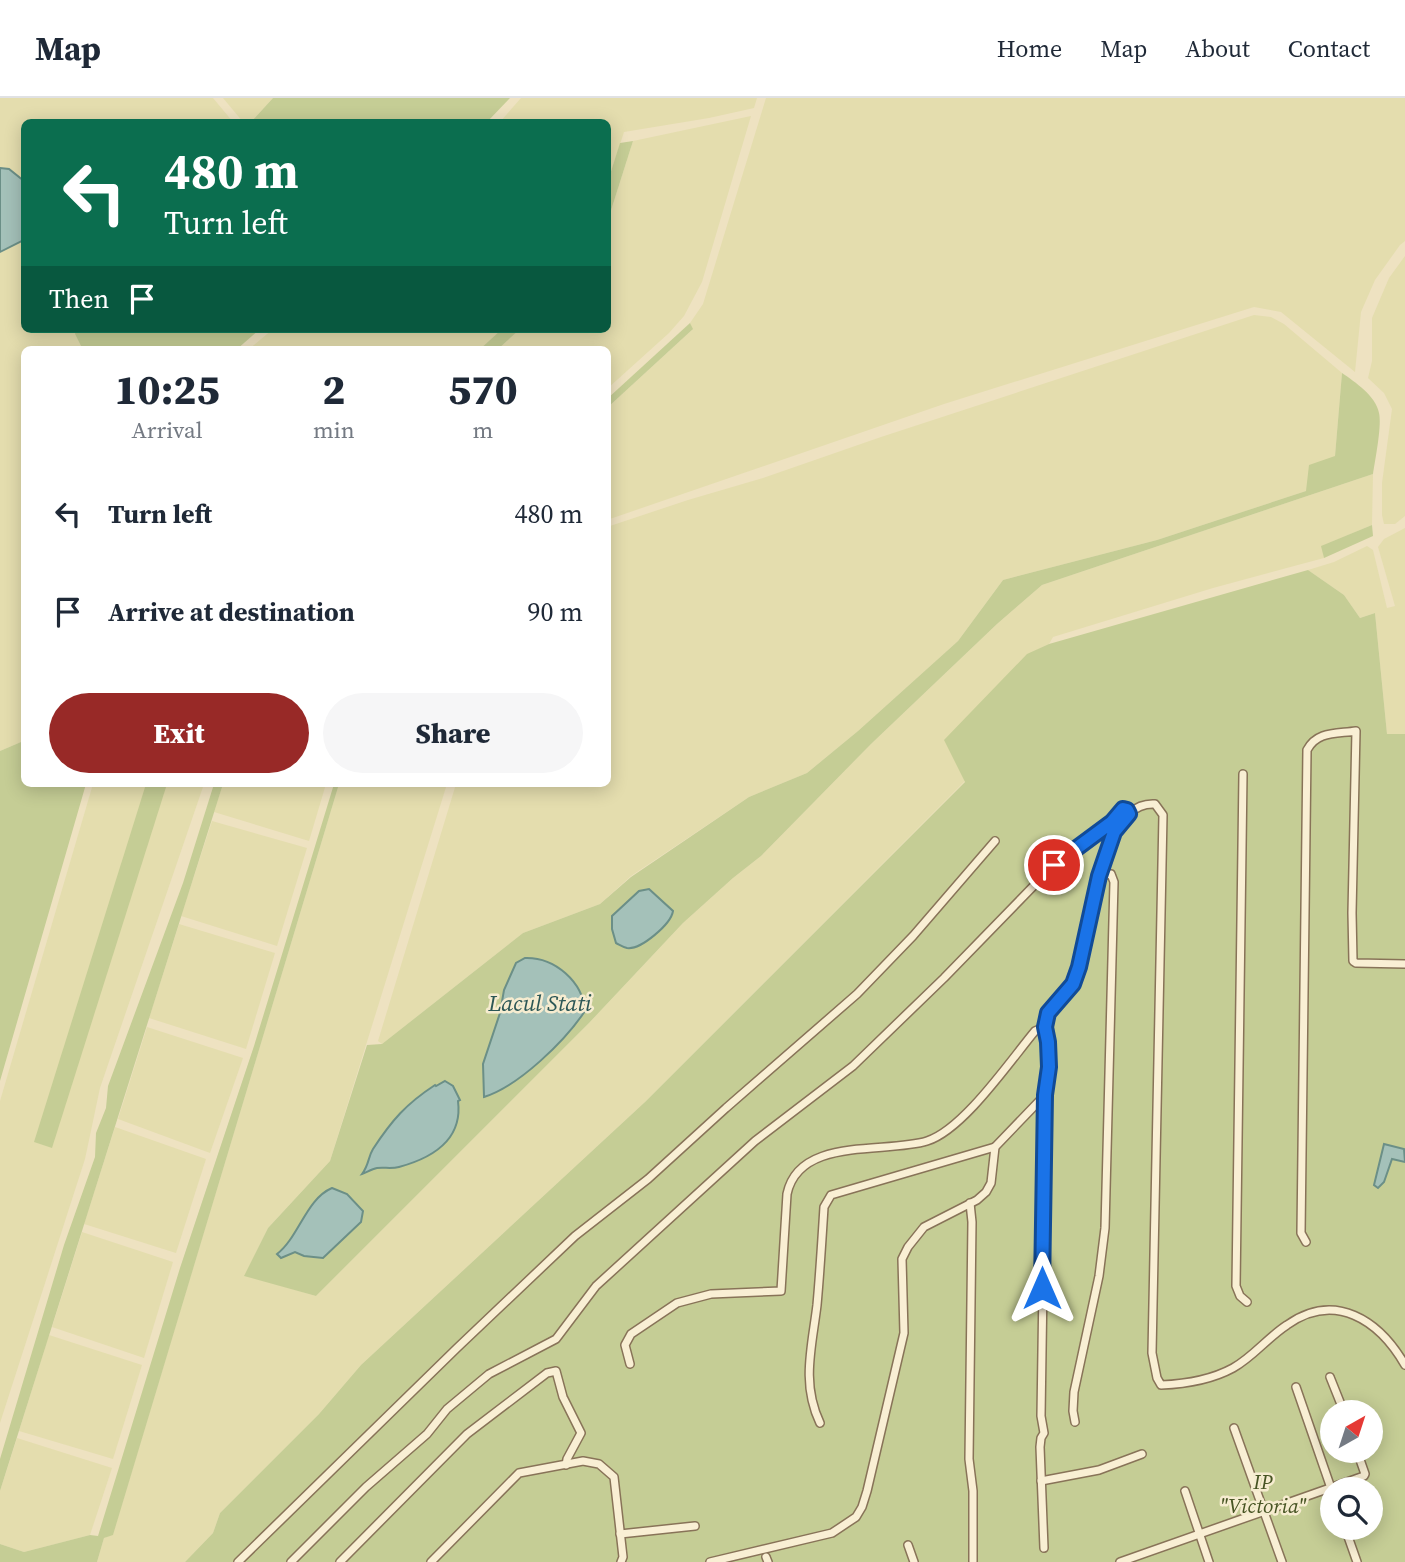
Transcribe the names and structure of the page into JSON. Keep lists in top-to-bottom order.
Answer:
{
  "water": ["Lacul Stati"],
  "parks": ["IP \"Victoria\""],
  "north": "top right",
  "page": {
    "header": "Map",
    "nav": [
      "Home",
      "Map",
      "About",
      "Contact"
    ],
    "turn": ["480 m", "Turn left"],
    "then": "Then",
    "eta": [
      "10:25",
      "Arrival",
      "2",
      "min",
      "570",
      "m"
    ],
    "list": [
      {
        "name": "Turn left",
        "value": "480 m"
      },
      {
        "name": "Arrive at destination",
        "value": "90 m"
      }
    ],
    "buttons": ["Exit", "Share"]
  }
}
